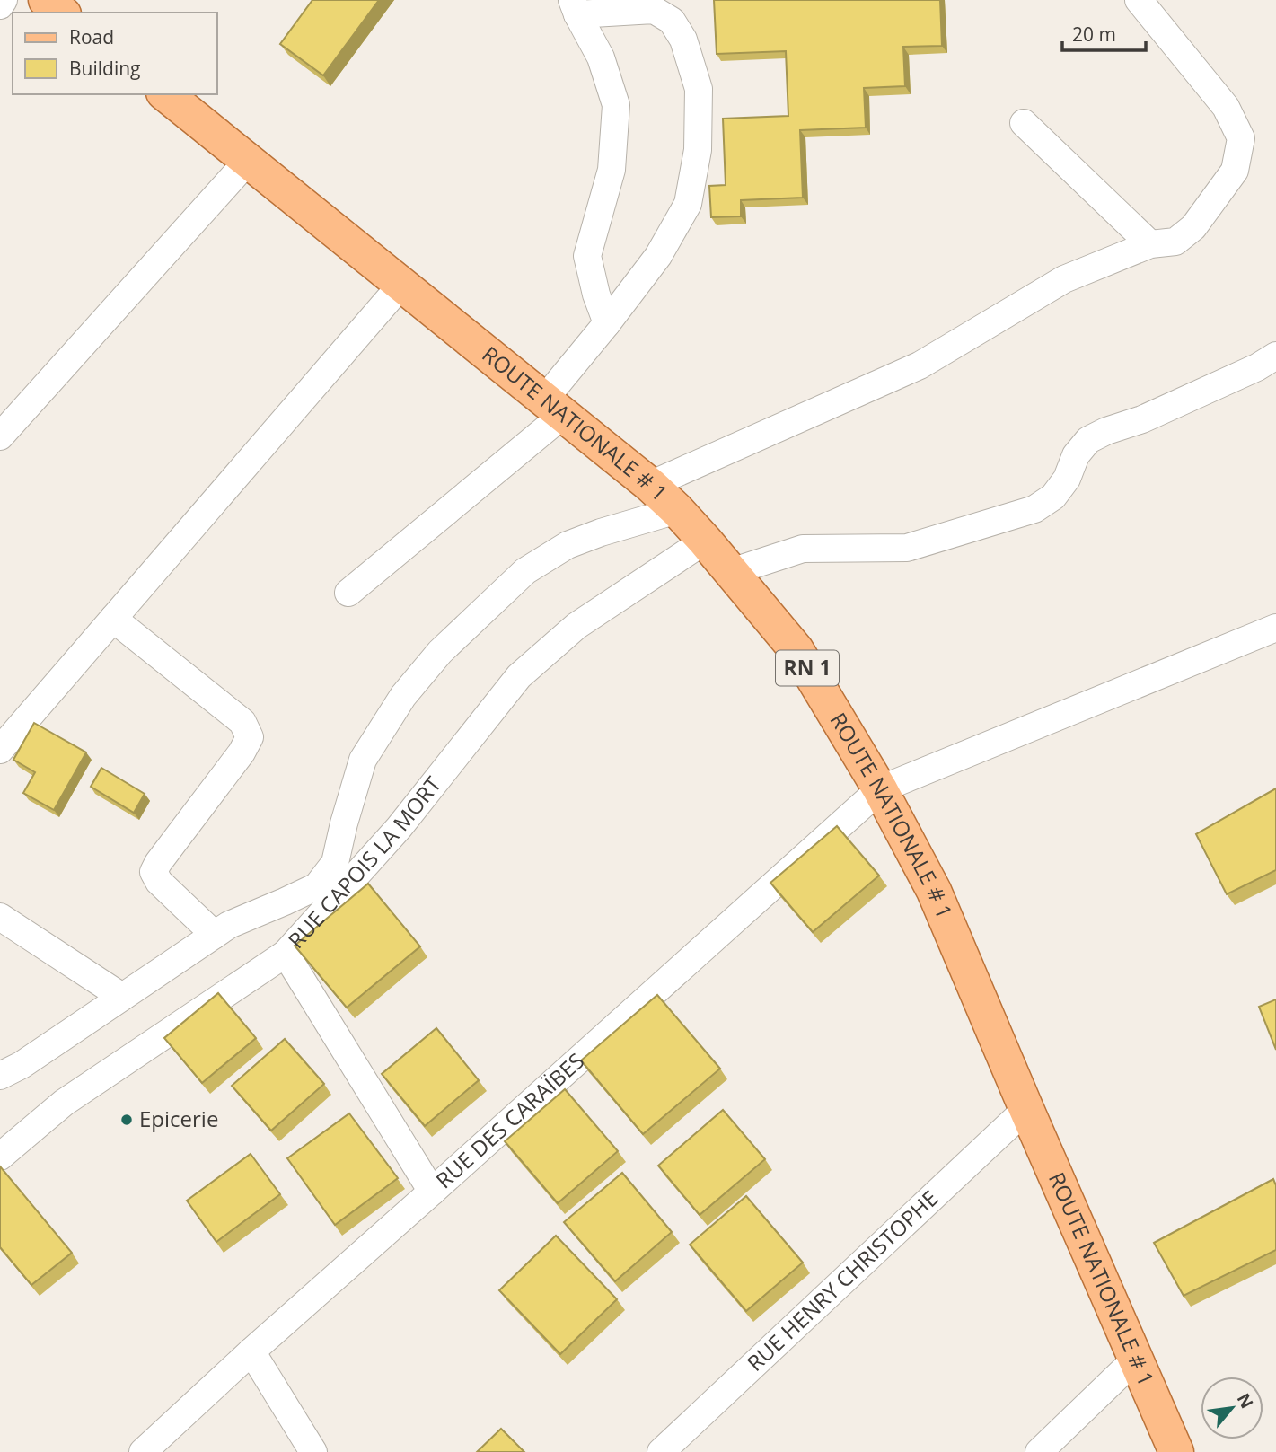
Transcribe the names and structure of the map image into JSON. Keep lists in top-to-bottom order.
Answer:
{
  "streets": {
    "main road": ["ROUTE NATIONALE # 1", "RN 1"],
    "street": ["RUE CAPOIS LA MORT", "RUE DES CARAÏBES", "RUE HENRY CHRISTOPHE"]
  },
  "crossings": [
    ["ROUTE NATIONALE # 1", "RUE CAPOIS LA MORT"],
    ["ROUTE NATIONALE # 1", "RUE DES CARAÏBES"],
    ["ROUTE NATIONALE # 1", "RUE HENRY CHRISTOPHE"]
  ],
  "places": ["Epicerie"],
  "legend": ["Road", "Building"],
  "scale_bar": "20 m",
  "north": "top right"
}
